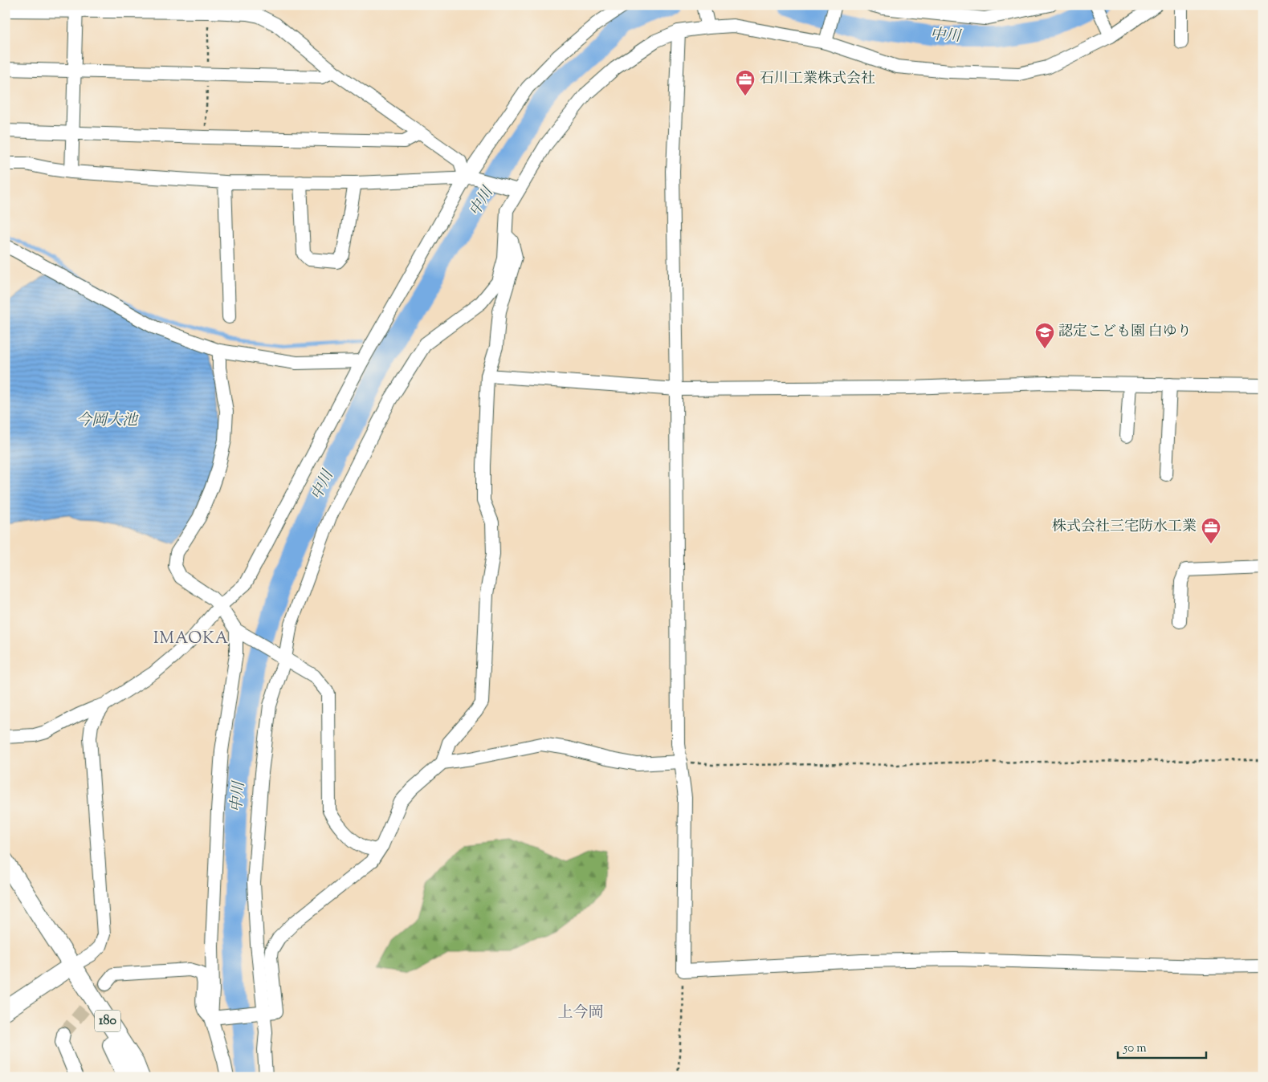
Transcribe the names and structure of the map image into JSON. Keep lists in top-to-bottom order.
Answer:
{
  "streets": {
    "highway": ["180"]
  },
  "districts": ["IMAOKA", "上今岡"],
  "water": ["中川", "今岡大池"],
  "places": {
    "office": ["石川工業株式会社", "株式会社三宅防水工業"],
    "school or university": ["認定こども園 白ゆり"]
  },
  "scale_bar": "50 m"
}
